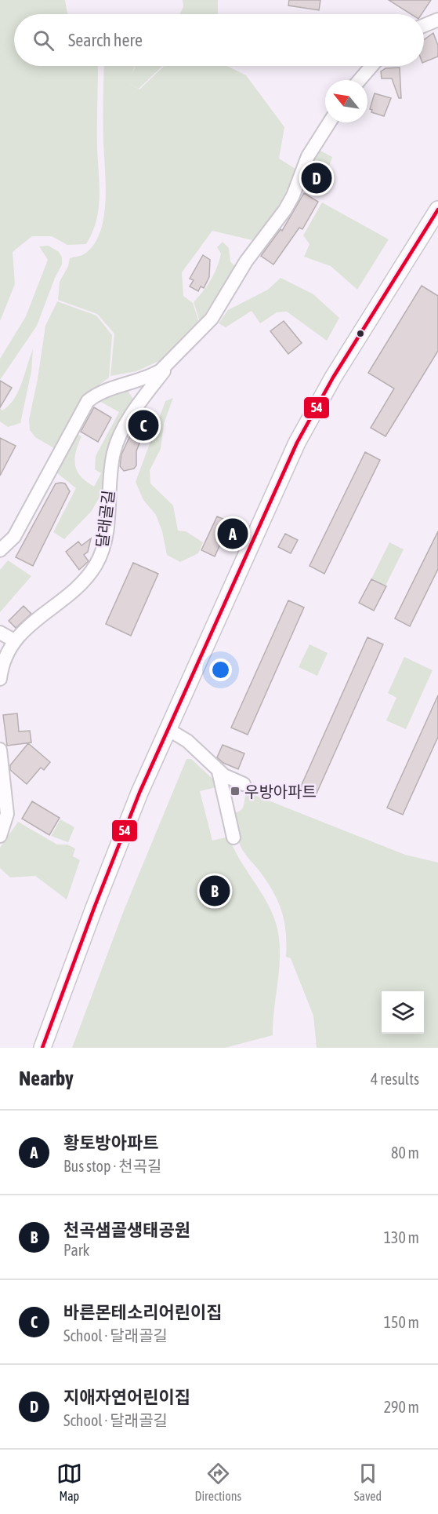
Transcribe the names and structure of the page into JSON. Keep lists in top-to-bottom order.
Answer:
{
  "streets": {
    "street": ["달래골길"]
  },
  "places": {
    "transit": ["우방아파트"]
  },
  "lines": ["transit line 54"],
  "north": "top left",
  "page": {
    "search": "Search here",
    "pins": [
      "D",
      "C",
      "A",
      "B"
    ],
    "heading": ["Nearby", "4 results"],
    "list": [
      {
        "mark": "A",
        "name": "황토방아파트",
        "note": "Bus stop · 천곡길",
        "value": "80 m"
      },
      {
        "mark": "B",
        "name": "천곡샘골생태공원",
        "note": "Park",
        "value": "130 m"
      },
      {
        "mark": "C",
        "name": "바른몬테소리어린이집",
        "note": "School · 달래골길",
        "value": "150 m"
      },
      {
        "mark": "D",
        "name": "지애자연어린이집",
        "note": "School · 달래골길",
        "value": "290 m"
      }
    ],
    "nav": ["Map", "Directions", "Saved"]
  }
}
